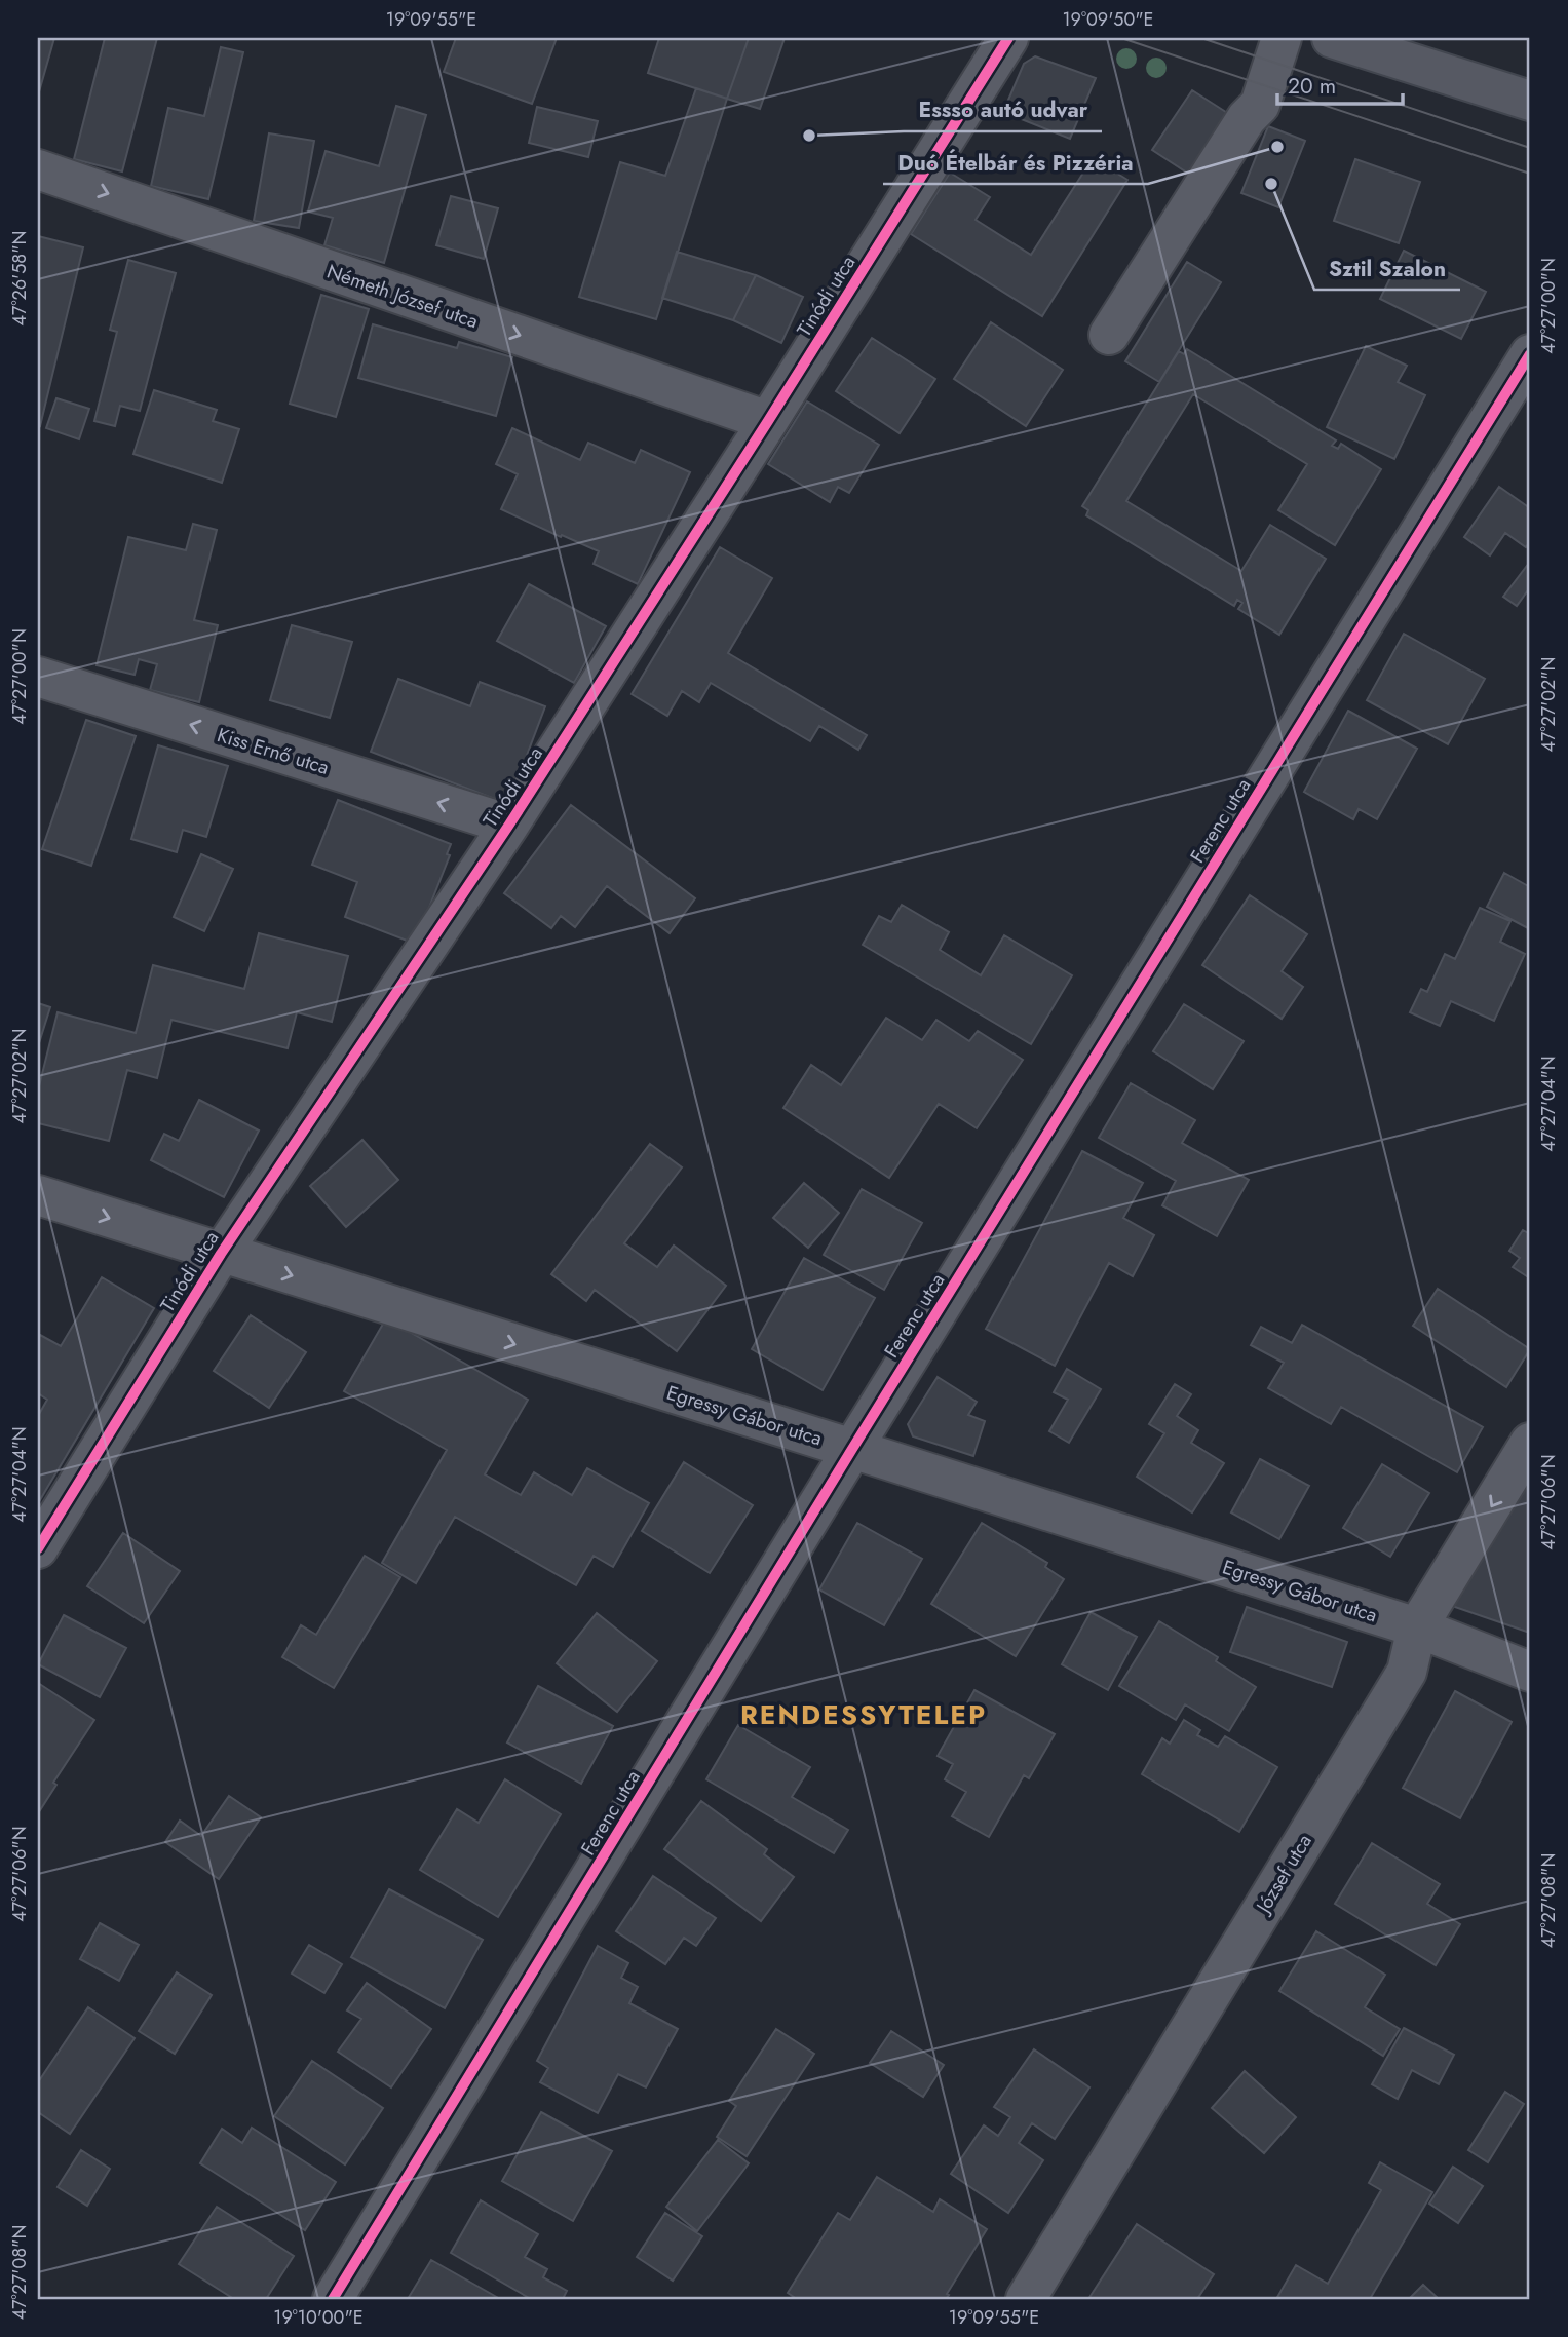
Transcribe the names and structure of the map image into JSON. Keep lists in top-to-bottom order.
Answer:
{
  "streets": {
    "street": [
      "Németh József utca",
      "Tinódi utca",
      "Kiss Ernő utca",
      "Ferenc utca",
      "Egressy Gábor utca",
      "József utca"
    ]
  },
  "crossings": [
    ["Németh József utca", "Tinódi utca"],
    ["Tinódi utca", "Kiss Ernő utca"],
    ["Tinódi utca", "Egressy Gábor utca"],
    ["Ferenc utca", "Egressy Gábor utca"],
    ["Egressy Gábor utca", "József utca"]
  ],
  "one_way": ["Németh József utca", "Kiss Ernő utca", "Egressy Gábor utca"],
  "districts": ["RENDESSYTELEP"],
  "places": ["Essso autó udvar", "Duó Ételbár és Pizzéria", "Sztil Szalon"],
  "scale_bar": "20 m",
  "coordinates": [
    "19°09'55\"E",
    "19°09'50\"E",
    "47°26'58\"N",
    "47°27'00\"N",
    "47°27'02\"N",
    "47°27'04\"N",
    "47°27'06\"N",
    "47°27'08\"N",
    "19°10'00\"E"
  ]
}
